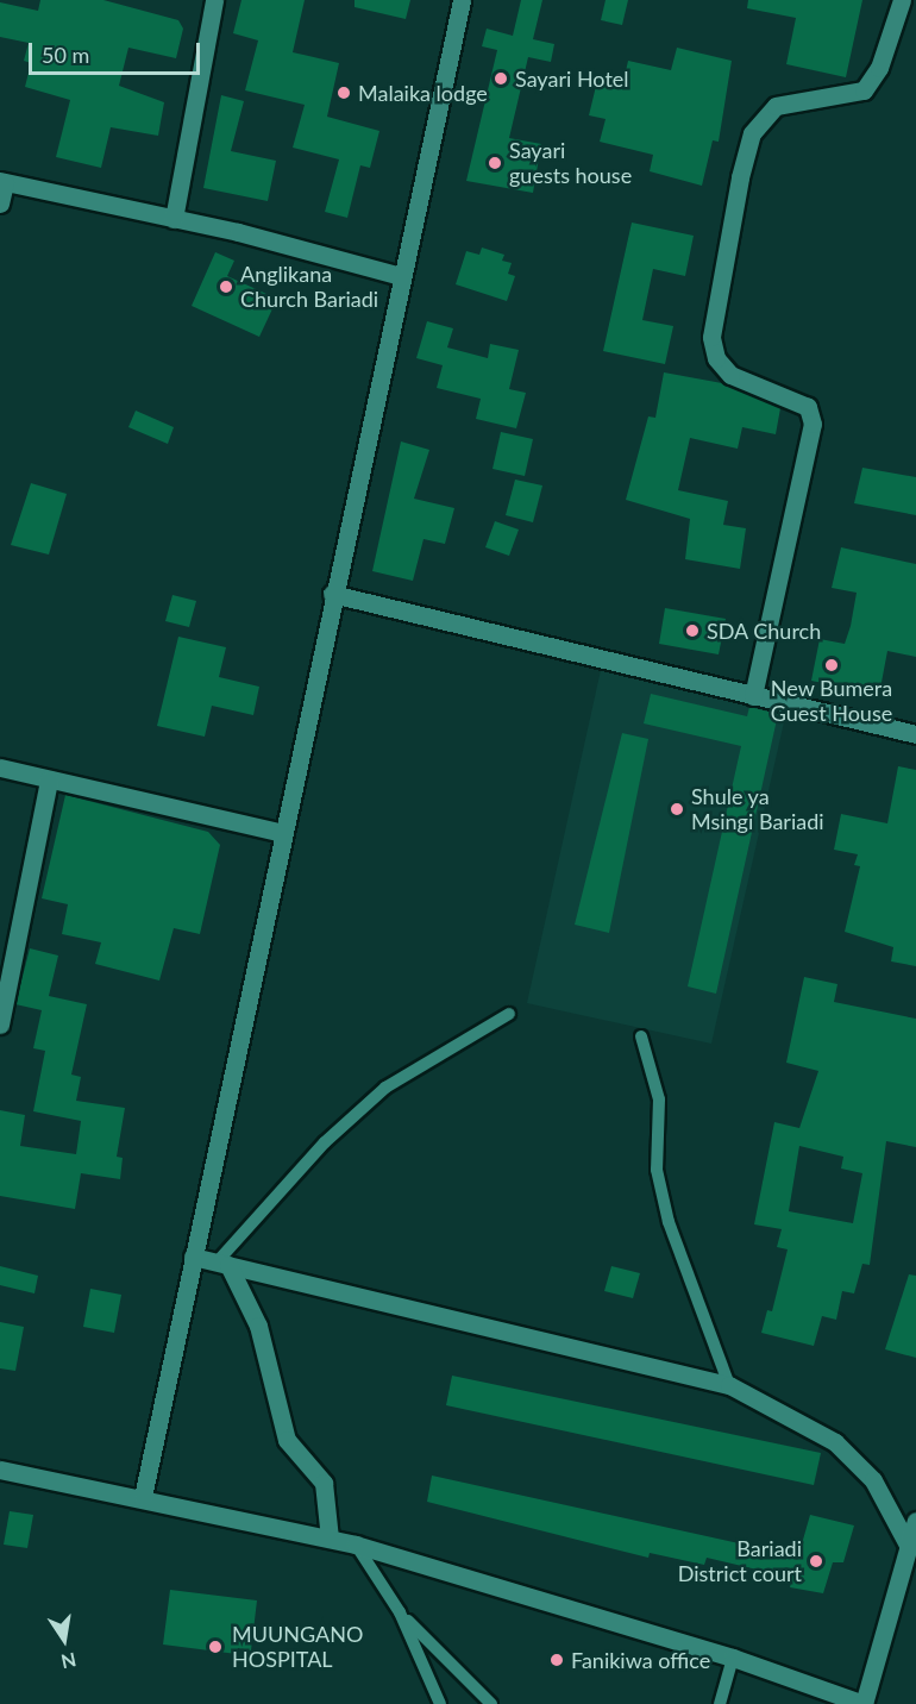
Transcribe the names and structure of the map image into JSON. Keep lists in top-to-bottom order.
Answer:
{
  "places": [
    "Sayari Hotel",
    "Malaika lodge",
    "Sayari guests house",
    "Anglikana Church Bariadi",
    "SDA Church",
    "New Bumera Guest House",
    "Shule ya Msingi Bariadi",
    "Bariadi District court",
    "MUUNGANO HOSPITAL",
    "Fanikiwa office"
  ],
  "scale_bar": "50 m",
  "north": "bottom"
}
